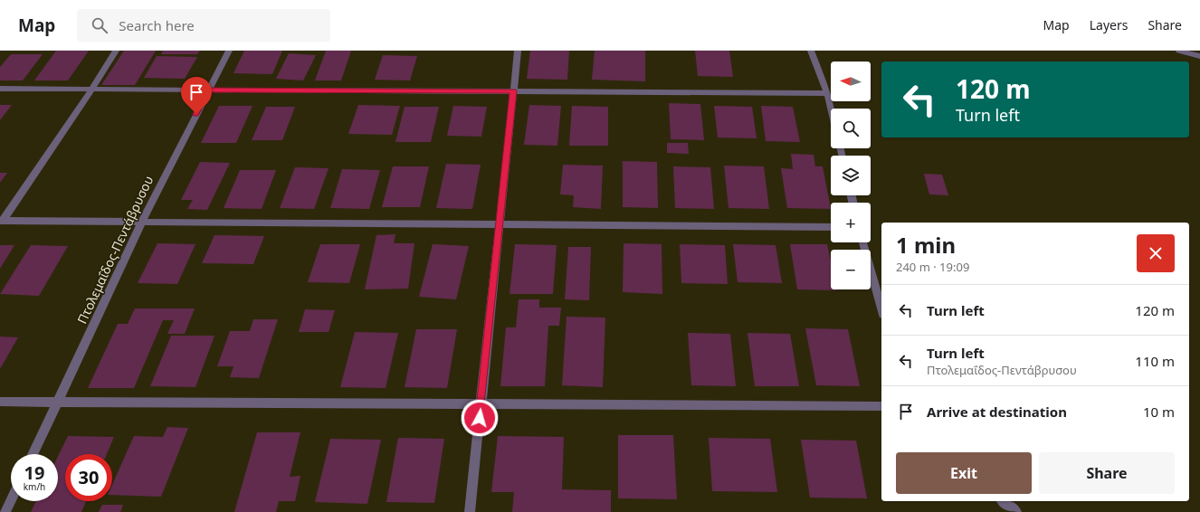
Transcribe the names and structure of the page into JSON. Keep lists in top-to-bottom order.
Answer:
{
  "streets": {
    "street": ["Πτολεμαΐδος-Πεντάβρυσου"]
  },
  "north": "left",
  "page": {
    "header": "Map",
    "search": "Search here",
    "nav": ["Map", "Layers", "Share"],
    "map_buttons": ["+", "−"],
    "turn": ["120 m", "Turn left"],
    "heading": ["1 min", "240 m · 19:09"],
    "list": [
      {
        "name": "Turn left",
        "value": "120 m"
      },
      {
        "name": "Turn left",
        "note": "Πτολεμαΐδος-Πεντάβρυσου",
        "value": "110 m"
      },
      {
        "name": "Arrive at destination",
        "value": "10 m"
      }
    ],
    "buttons": ["Exit", "Share"],
    "speed": "19 km/h",
    "limit": "30"
  }
}
